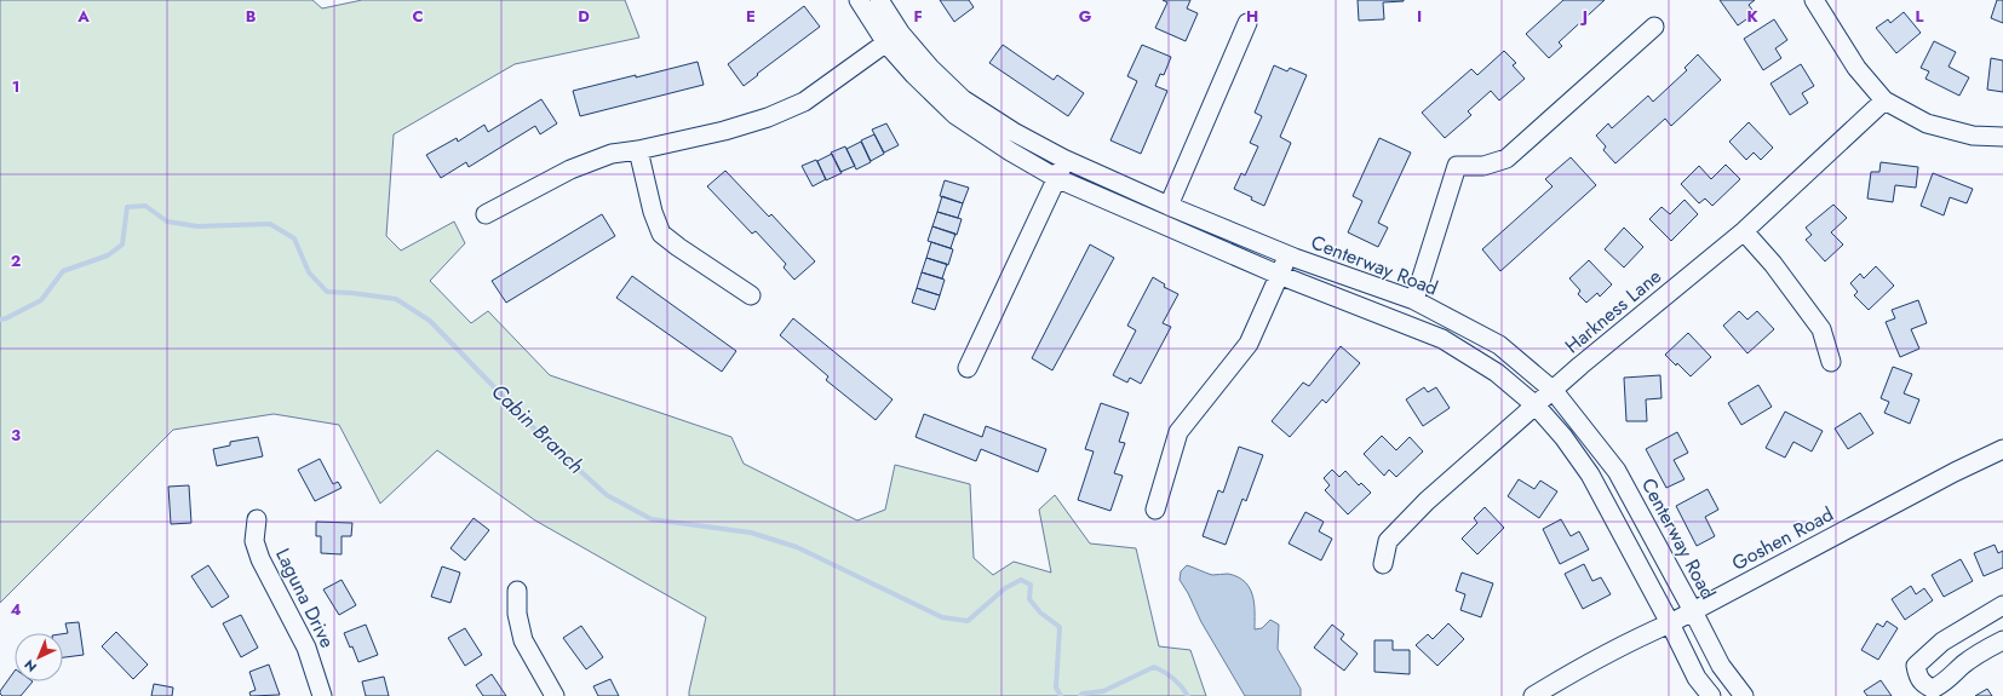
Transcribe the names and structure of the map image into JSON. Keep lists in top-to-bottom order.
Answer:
{
  "streets": {
    "street": [
      "Centerway Road",
      "Harkness Lane",
      "Goshen Road",
      "Laguna Drive"
    ]
  },
  "crossings": [
    ["Centerway Road", "Harkness Lane"],
    ["Centerway Road", "Goshen Road"]
  ],
  "water": ["Cabin Branch"],
  "north": "bottom left",
  "grid": {
    "columns": [
      "A",
      "B",
      "C",
      "D",
      "E",
      "F",
      "G",
      "H",
      "I",
      "J",
      "K",
      "L"
    ],
    "rows": [
      "1",
      "2",
      "3",
      "4"
    ]
  }
}
